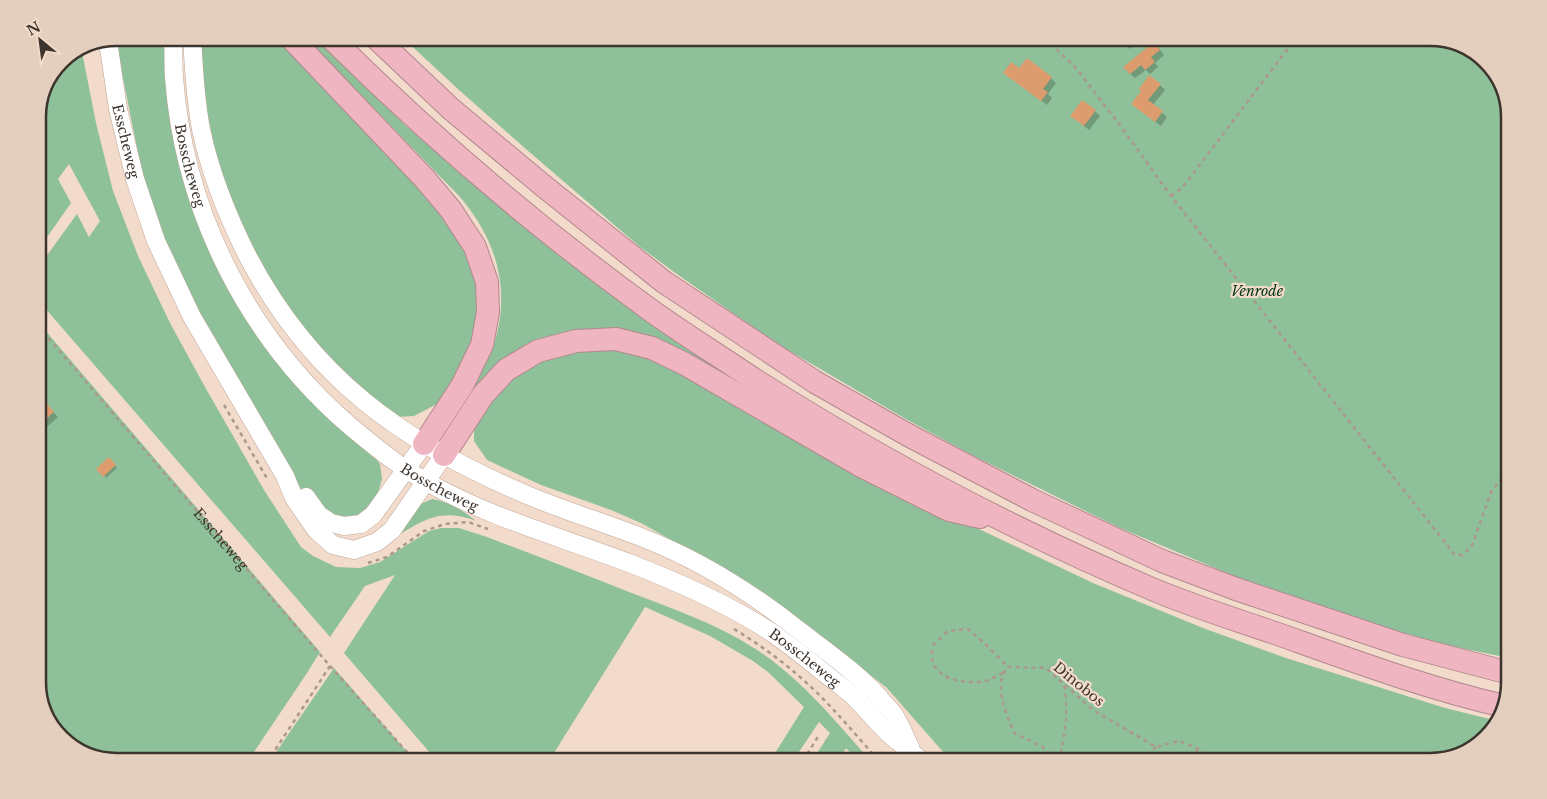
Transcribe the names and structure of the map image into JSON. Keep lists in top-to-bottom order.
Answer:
{
  "streets": {
    "main road": ["Esscheweg", "Bosscheweg"],
    "path": ["Dinobos"]
  },
  "crossings": [
    ["Esscheweg", "Bosscheweg"]
  ],
  "parks": ["Venrode"],
  "north": "top left"
}
